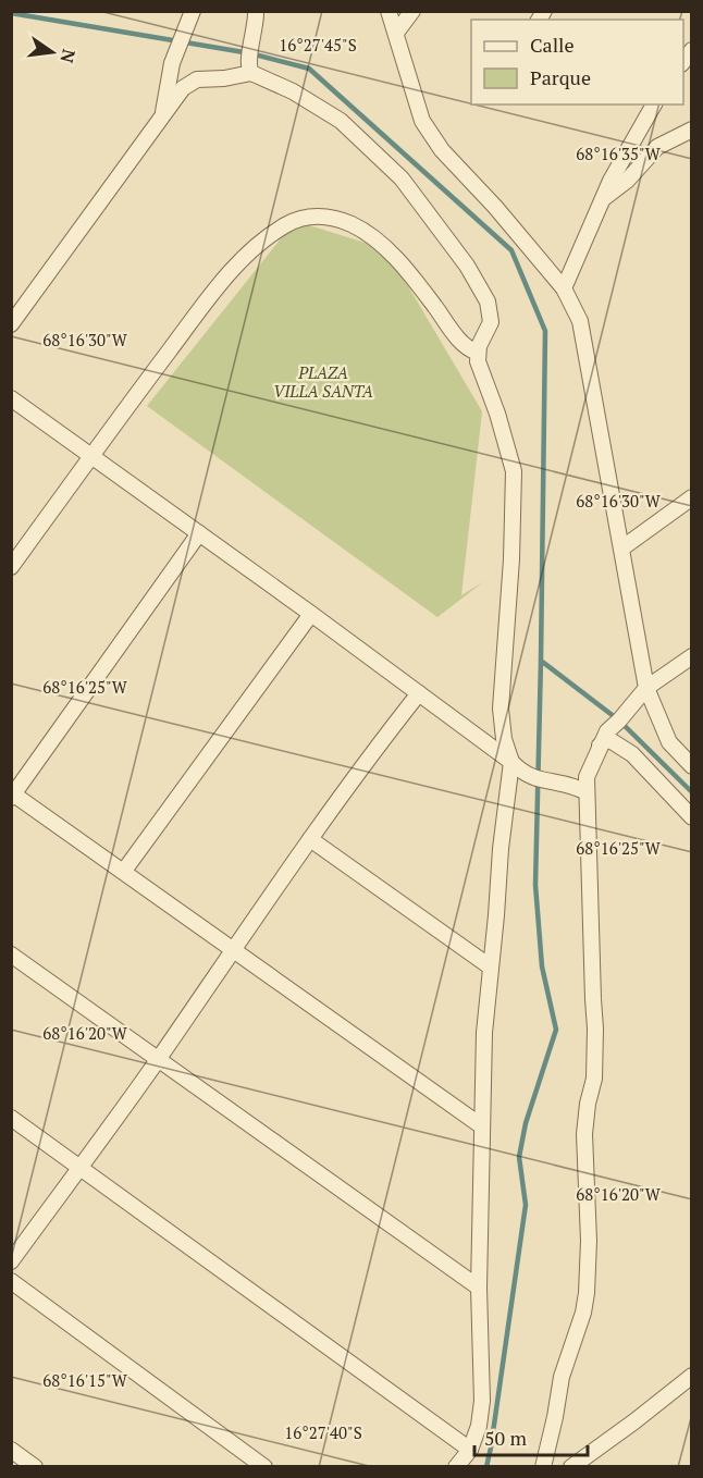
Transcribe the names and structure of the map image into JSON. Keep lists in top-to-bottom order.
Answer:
{
  "parks": ["PLAZA VILLA SANTA"],
  "legend": ["Calle", "Parque"],
  "scale_bar": "50 m",
  "north": "right",
  "coordinates": [
    "16°27'45\"S",
    "68°16'35\"W",
    "68°16'30\"W",
    "68°16'25\"W",
    "68°16'20\"W",
    "68°16'15\"W",
    "16°27'40\"S"
  ]
}
